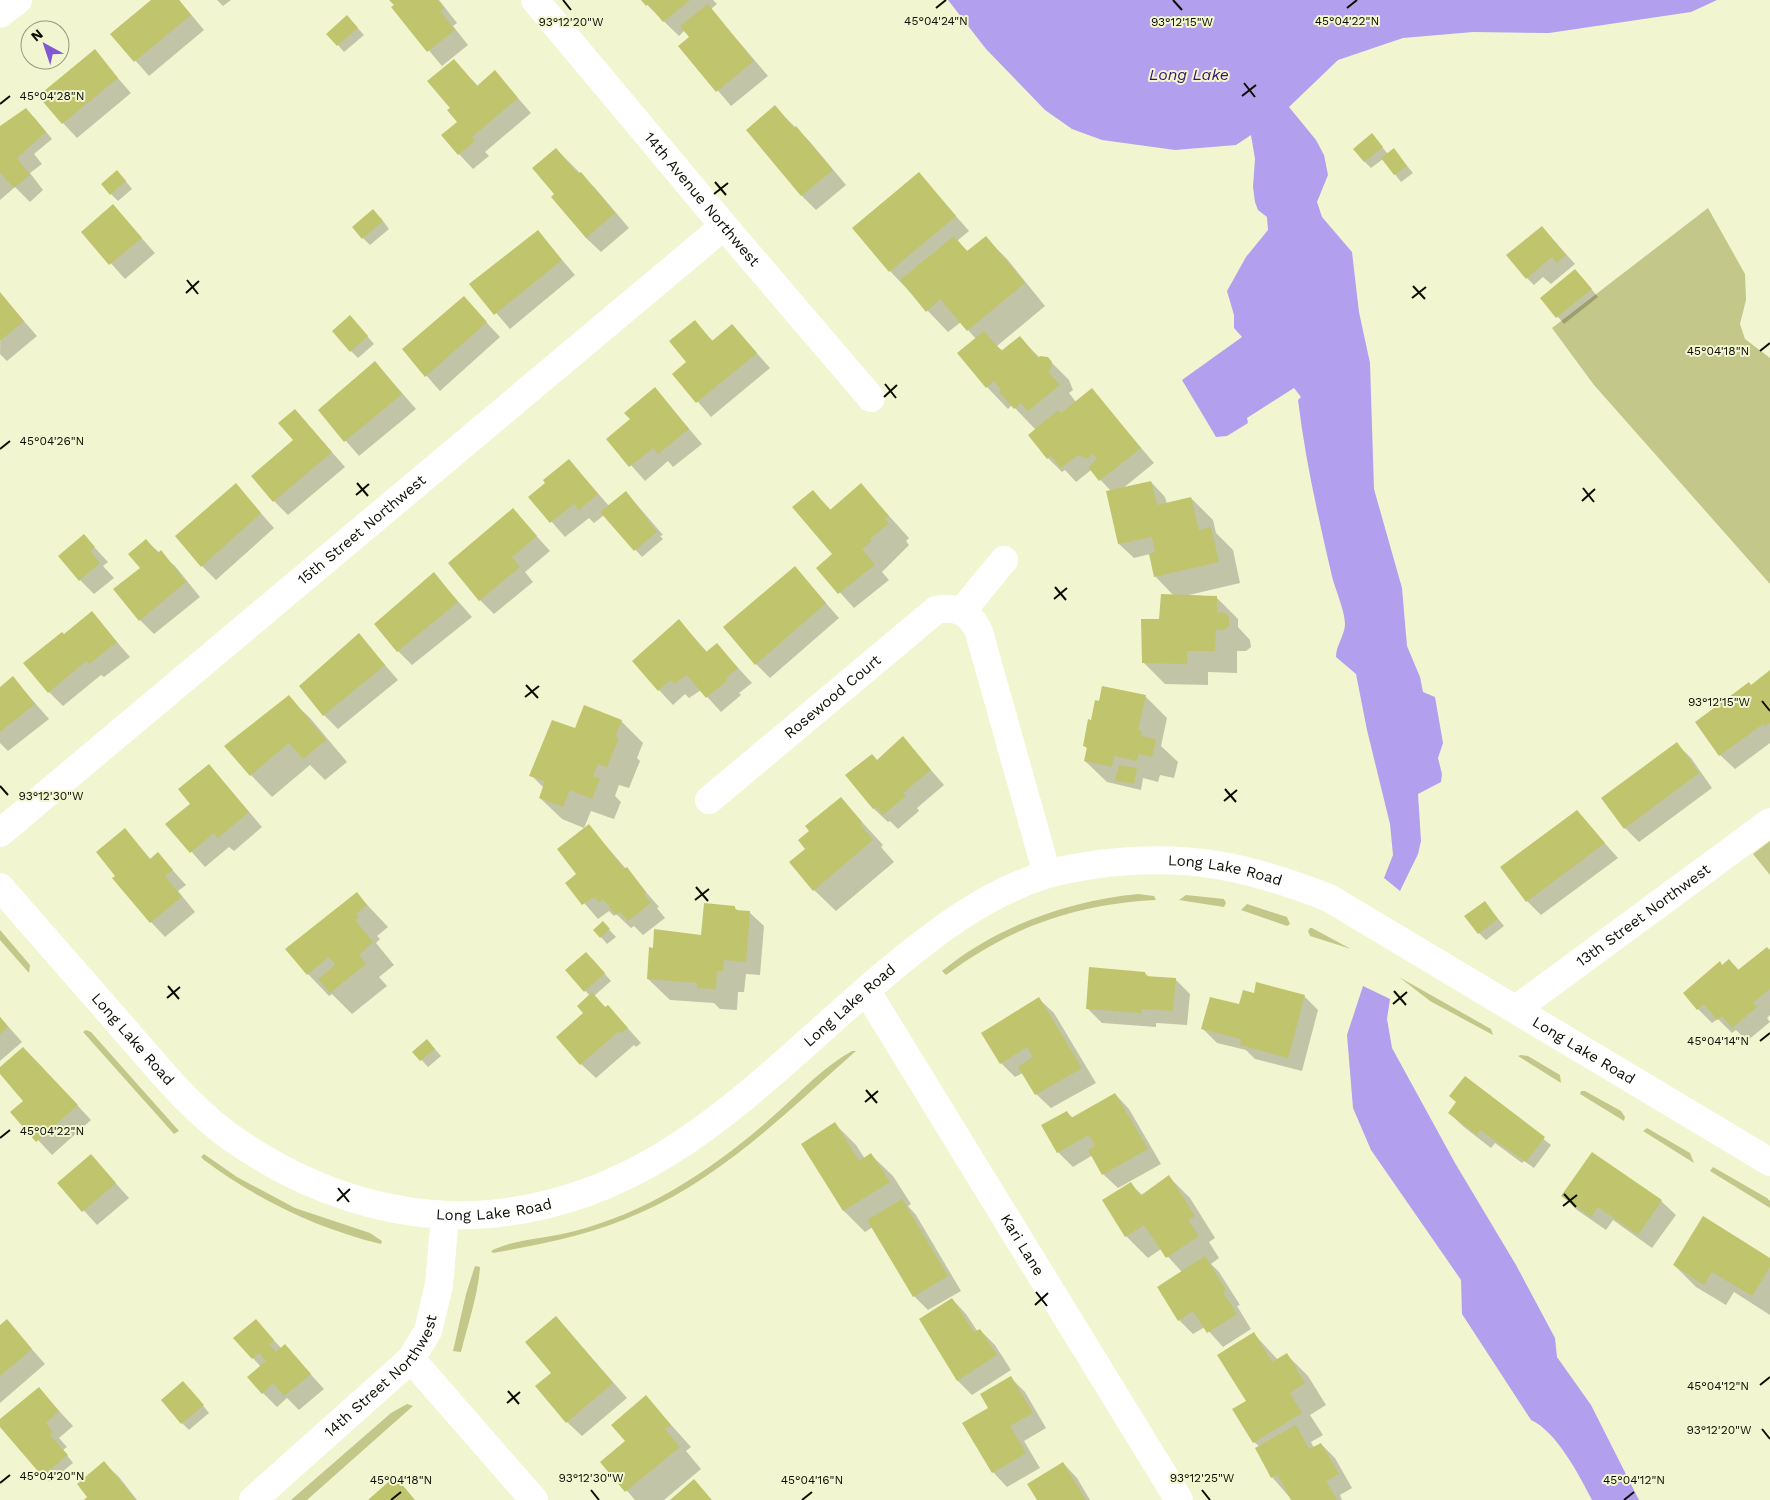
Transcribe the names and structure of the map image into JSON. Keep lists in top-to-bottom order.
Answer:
{
  "streets": {
    "street": [
      "14th Avenue Northwest",
      "15th Street Northwest",
      "Rosewood Court",
      "Long Lake Road",
      "13th Street Northwest",
      "Kari Lane",
      "14th Street Northwest"
    ]
  },
  "crossings": [
    ["14th Avenue Northwest", "15th Street Northwest"],
    ["Long Lake Road", "13th Street Northwest"],
    ["Long Lake Road", "Kari Lane"],
    ["Long Lake Road", "14th Street Northwest"]
  ],
  "water": ["Long Lake"],
  "north": "top left",
  "coordinates": [
    "45°04'24\"N",
    "45°04'22\"N",
    "93°12'20\"W",
    "93°12'15\"W",
    "45°04'28\"N",
    "45°04'18\"N",
    "45°04'26\"N",
    "93°12'30\"W",
    "45°04'14\"N",
    "45°04'12\"N",
    "45°04'20\"N",
    "93°12'25\"W",
    "45°04'16\"N"
  ]
}
